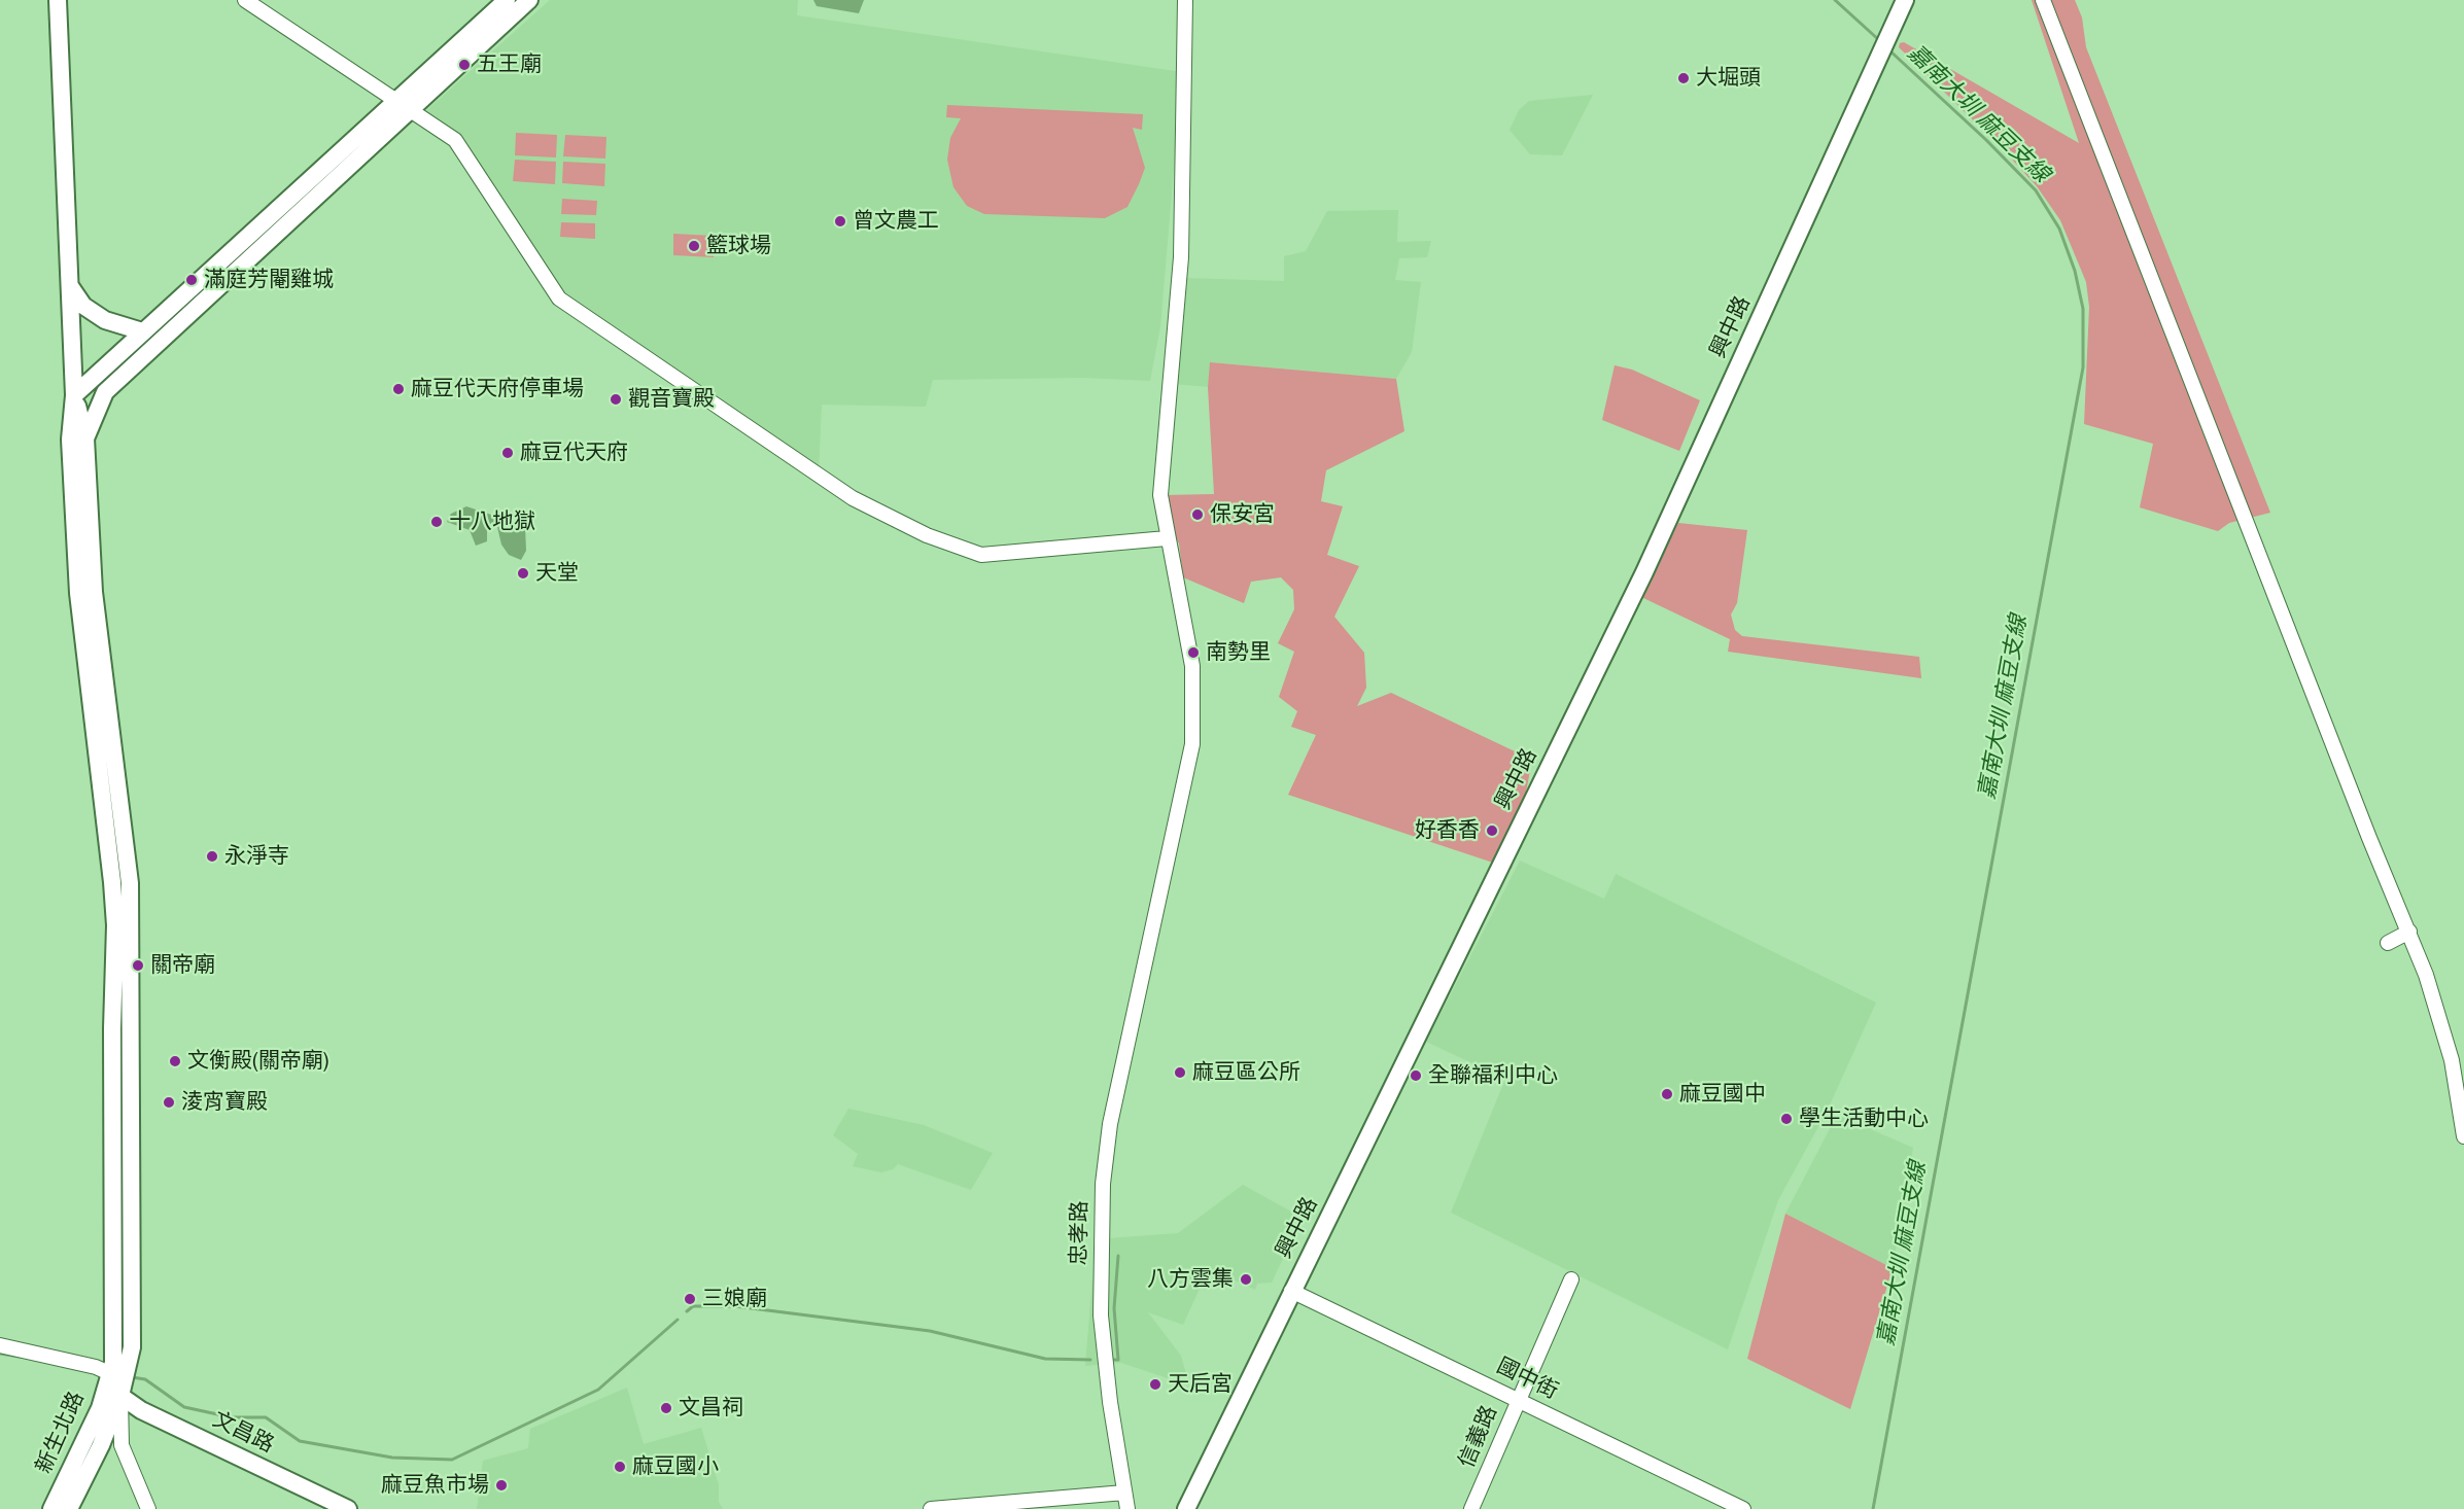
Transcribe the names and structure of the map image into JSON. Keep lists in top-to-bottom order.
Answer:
{
  "streets": {
    "main road": ["興中路", "新生北路", "文昌路"],
    "street": ["忠孝路", "國中街", "信義路"]
  },
  "crossings": [
    ["興中路", "國中街"],
    ["國中街", "信義路"],
    ["新生北路", "文昌路"]
  ],
  "water": ["嘉南大圳 麻豆支線"],
  "places": [
    "五王廟",
    "大堀頭",
    "曾文農工",
    "籃球場",
    "滿庭芳閹雞城",
    "麻豆代天府停車場",
    "觀音寶殿",
    "麻豆代天府",
    "保安宮",
    "十八地獄",
    "天堂",
    "南勢里",
    "好香香",
    "永淨寺",
    "關帝廟",
    "文衡殿(關帝廟)",
    "麻豆區公所",
    "全聯福利中心",
    "麻豆國中",
    "淩宵寶殿",
    "學生活動中心",
    "八方雲集",
    "三娘廟",
    "天后宮",
    "文昌祠",
    "麻豆國小",
    "麻豆魚市場"
  ]
}
